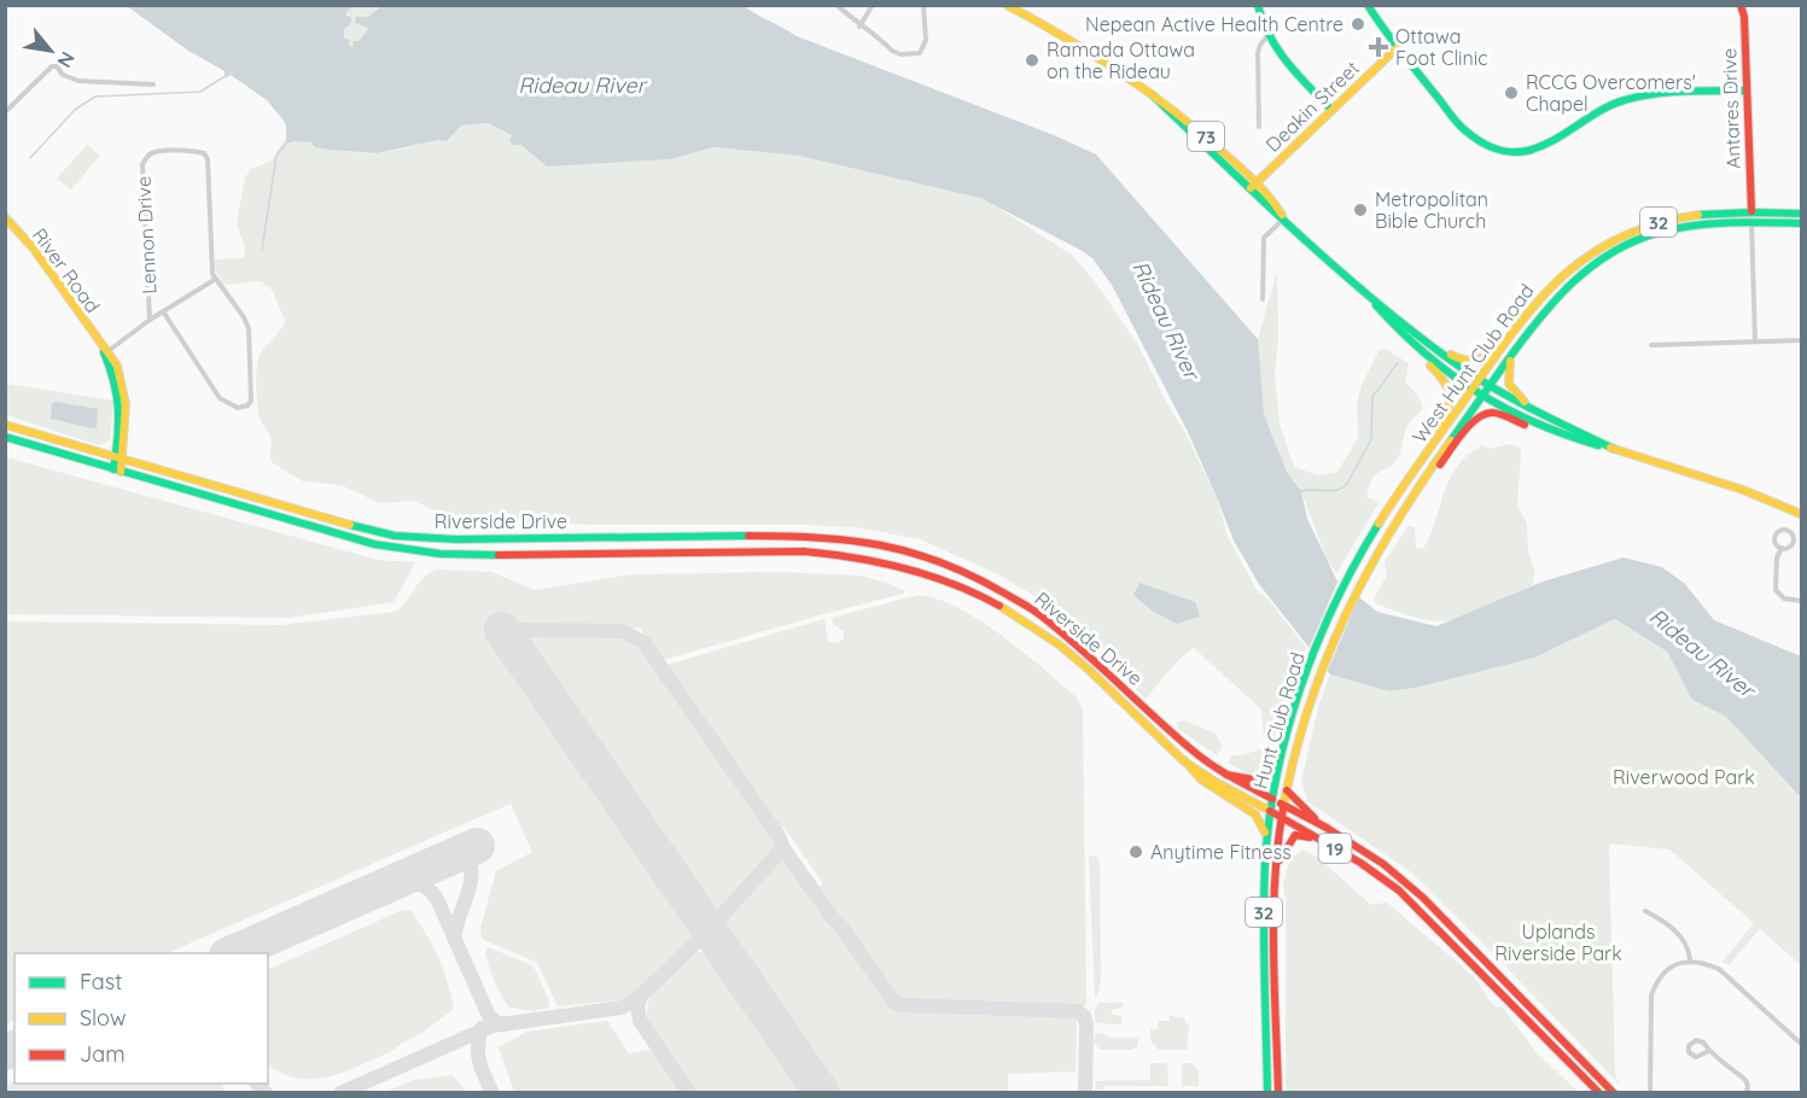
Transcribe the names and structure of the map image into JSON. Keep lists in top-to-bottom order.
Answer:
{
  "streets": {
    "main road": [
      "Deakin Street",
      "Antares Drive",
      "73",
      "32",
      "River Road",
      "West Hunt Club Road",
      "Riverside Drive",
      "Hunt Club Road",
      "19"
    ],
    "street": ["Lennon Drive"]
  },
  "crossings": [
    ["Deakin Street", "73"],
    ["Antares Drive", "West Hunt Club Road"],
    ["73", "West Hunt Club Road"],
    ["River Road", "Riverside Drive"],
    ["West Hunt Club Road", "Hunt Club Road"],
    ["Riverside Drive", "Hunt Club Road"]
  ],
  "water": ["Rideau River"],
  "parks": ["Riverwood Park", "Uplands Riverside Park"],
  "places": {
    "other": [
      "Nepean Active Health Centre",
      "Ramada Ottawa on the Rideau",
      "RCCG Overcomers' Chapel",
      "Metropolitan Bible Church",
      "Anytime Fitness"
    ],
    "health": ["Ottawa Foot Clinic"]
  },
  "legend": ["Fast", "Slow", "Jam"],
  "north": "bottom right"
}
